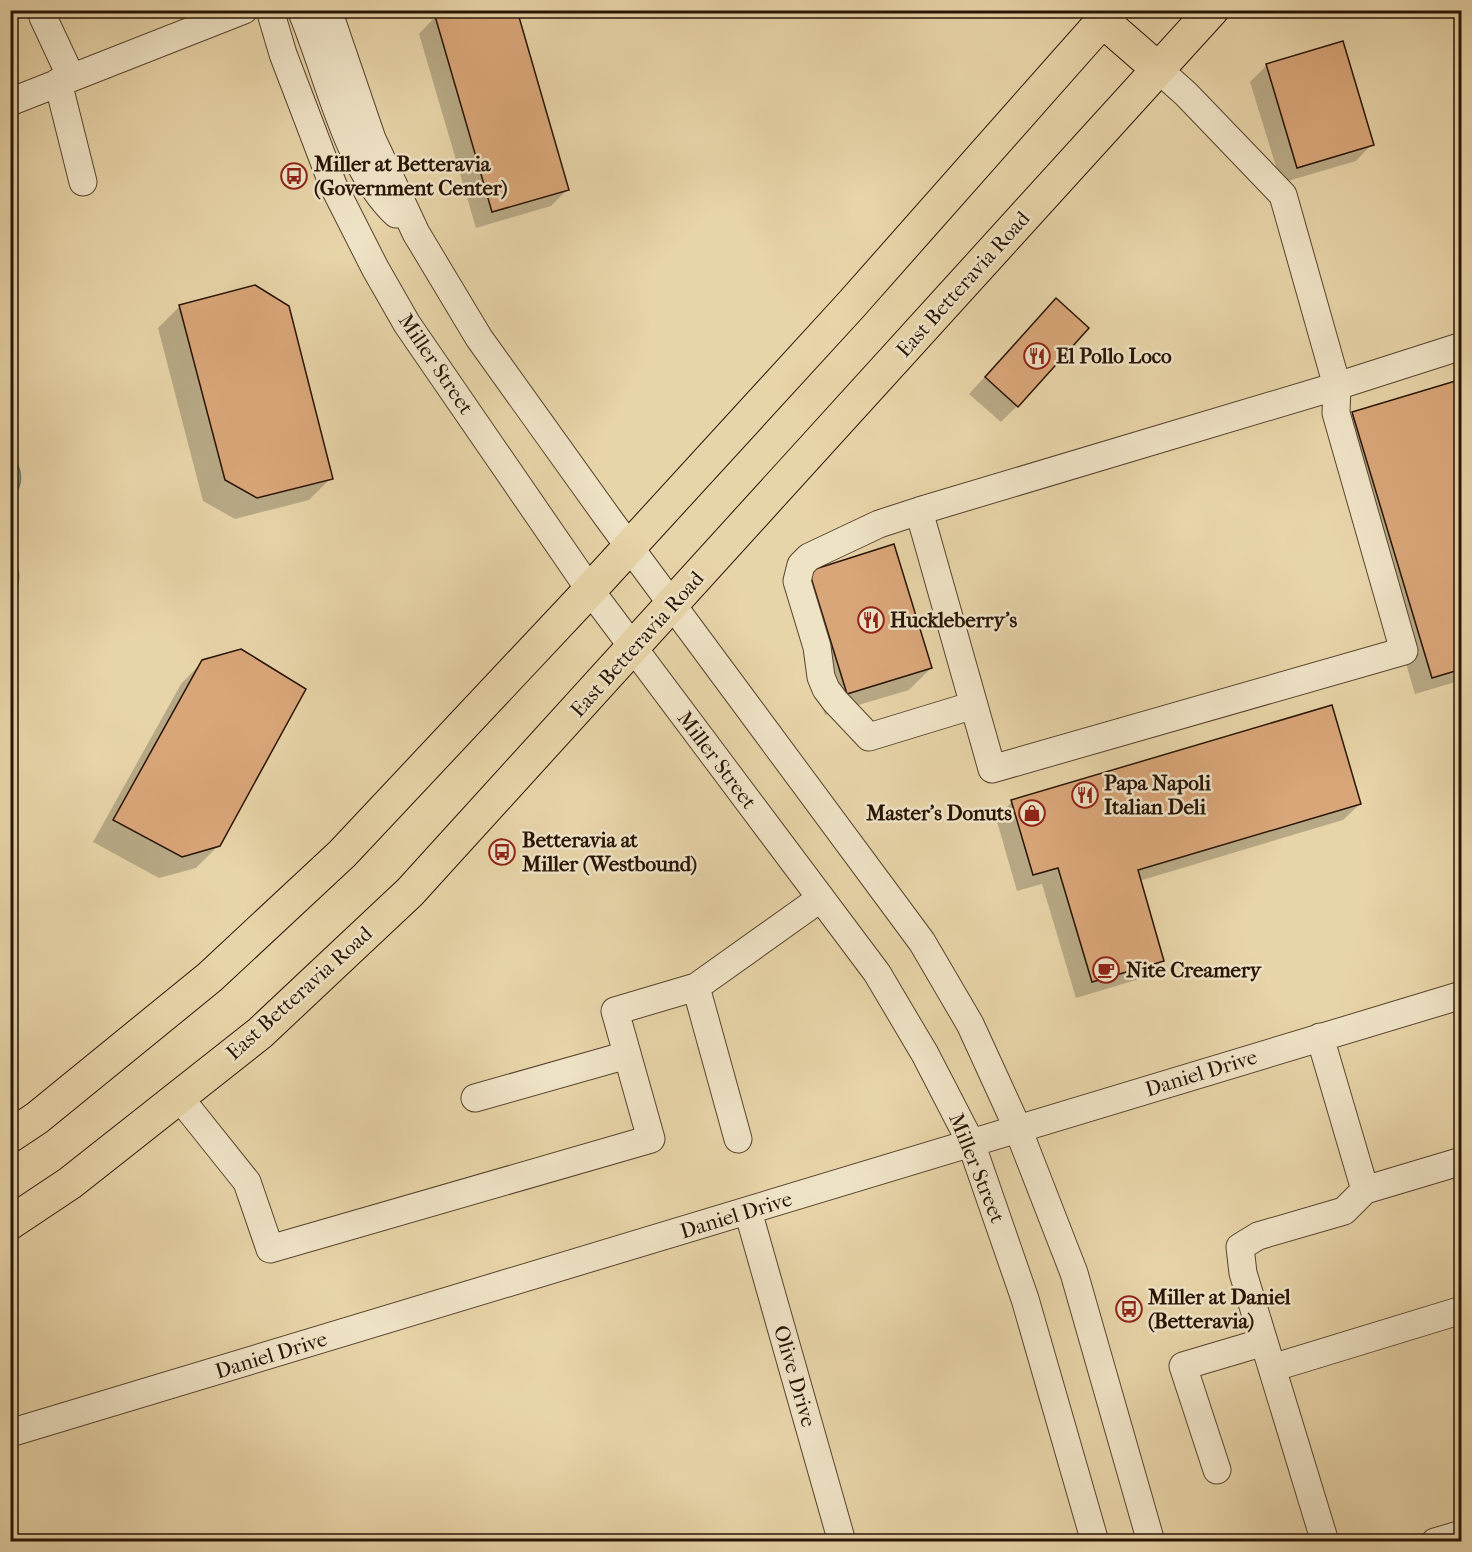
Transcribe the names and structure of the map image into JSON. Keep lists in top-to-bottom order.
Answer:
{
  "streets": {
    "highway": ["East Betteravia Road"],
    "street": ["Miller Street", "Daniel Drive", "Olive Drive"]
  },
  "crossings": [
    ["East Betteravia Road", "Miller Street"],
    ["Miller Street", "Daniel Drive"],
    ["Daniel Drive", "Olive Drive"]
  ],
  "places": {
    "bus stop": ["Miller at Betteravia (Government Center)", "Betteravia at Miller (Westbound)", "Miller at Daniel (Betteravia)"],
    "restaurant": ["El Pollo Loco", "Huckleberry's", "Papa Napoli Italian Deli"],
    "shop": ["Master's Donuts"],
    "cafe": ["Nite Creamery"]
  }
}
